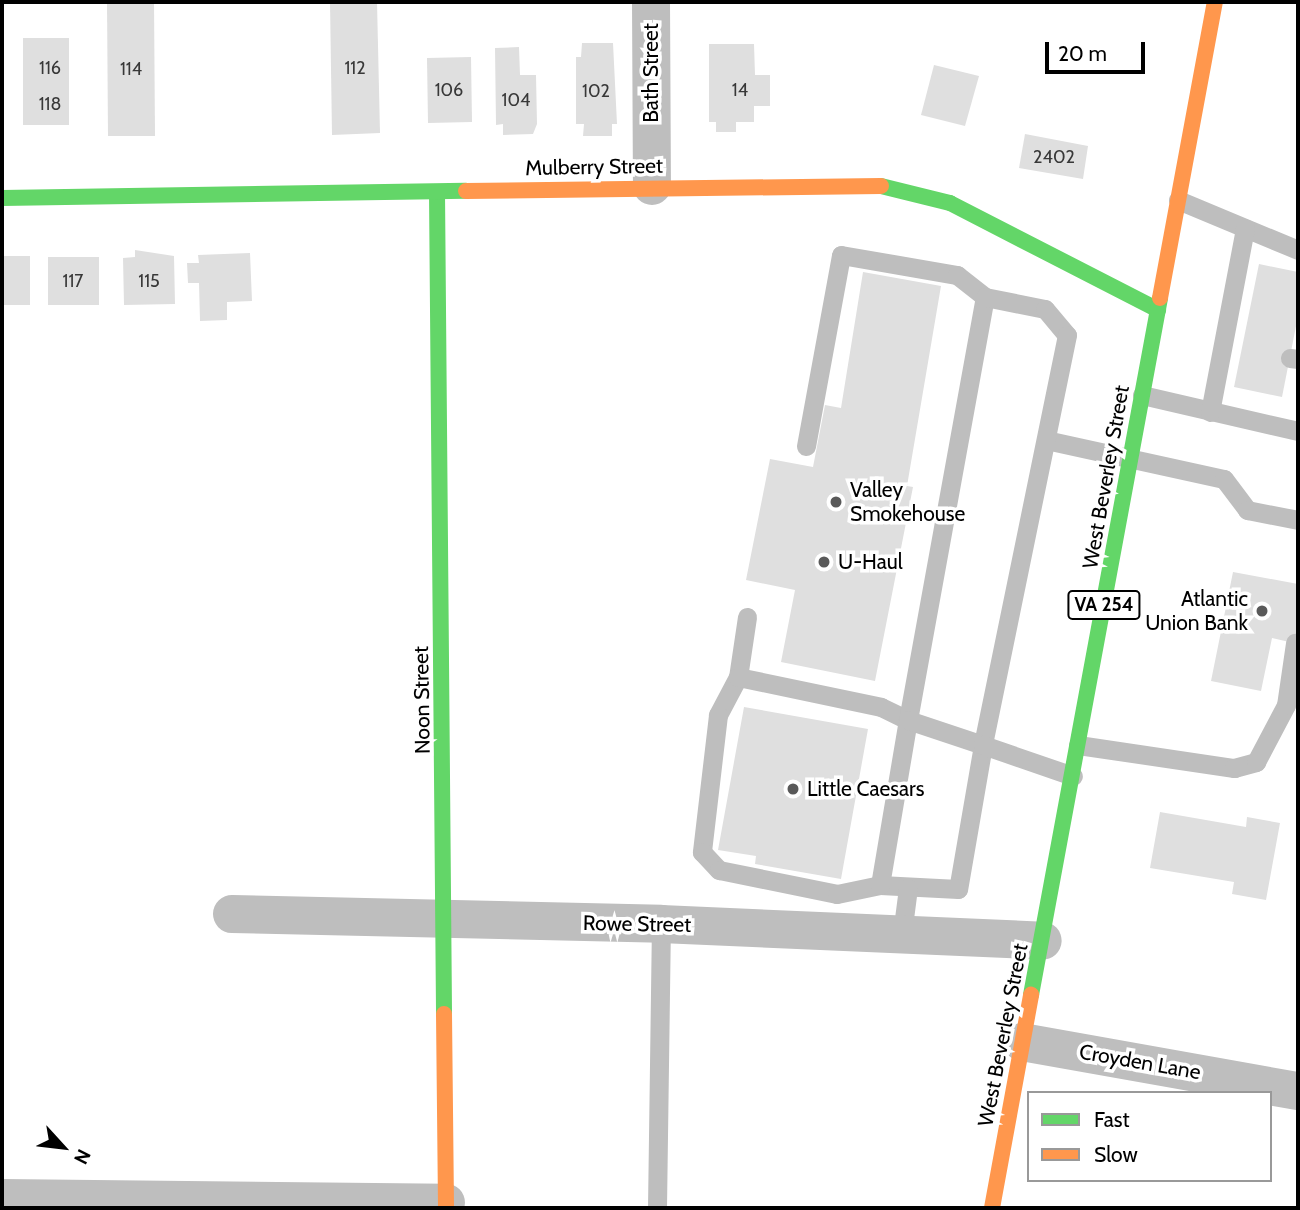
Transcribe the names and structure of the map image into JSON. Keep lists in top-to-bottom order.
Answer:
{
  "streets": {
    "street": [
      "Bath Street",
      "Mulberry Street",
      "West Beverley Street",
      "VA 254",
      "Noon Street",
      "Rowe Street",
      "Croyden Lane"
    ]
  },
  "crossings": [
    ["Bath Street", "Mulberry Street"],
    ["Mulberry Street", "West Beverley Street"],
    ["Mulberry Street", "Noon Street"],
    ["West Beverley Street", "Rowe Street"],
    ["West Beverley Street", "Croyden Lane"],
    ["Noon Street", "Rowe Street"]
  ],
  "places": [
    "Valley Smokehouse",
    "U-Haul",
    "Atlantic Union Bank",
    "Little Caesars"
  ],
  "house_numbers": [
    "116",
    "112",
    "114",
    "106",
    "14",
    "102",
    "104",
    "118",
    "2402",
    "117",
    "115"
  ],
  "legend": ["Fast", "Slow"],
  "scale_bar": "20 m",
  "north": "bottom right"
}
